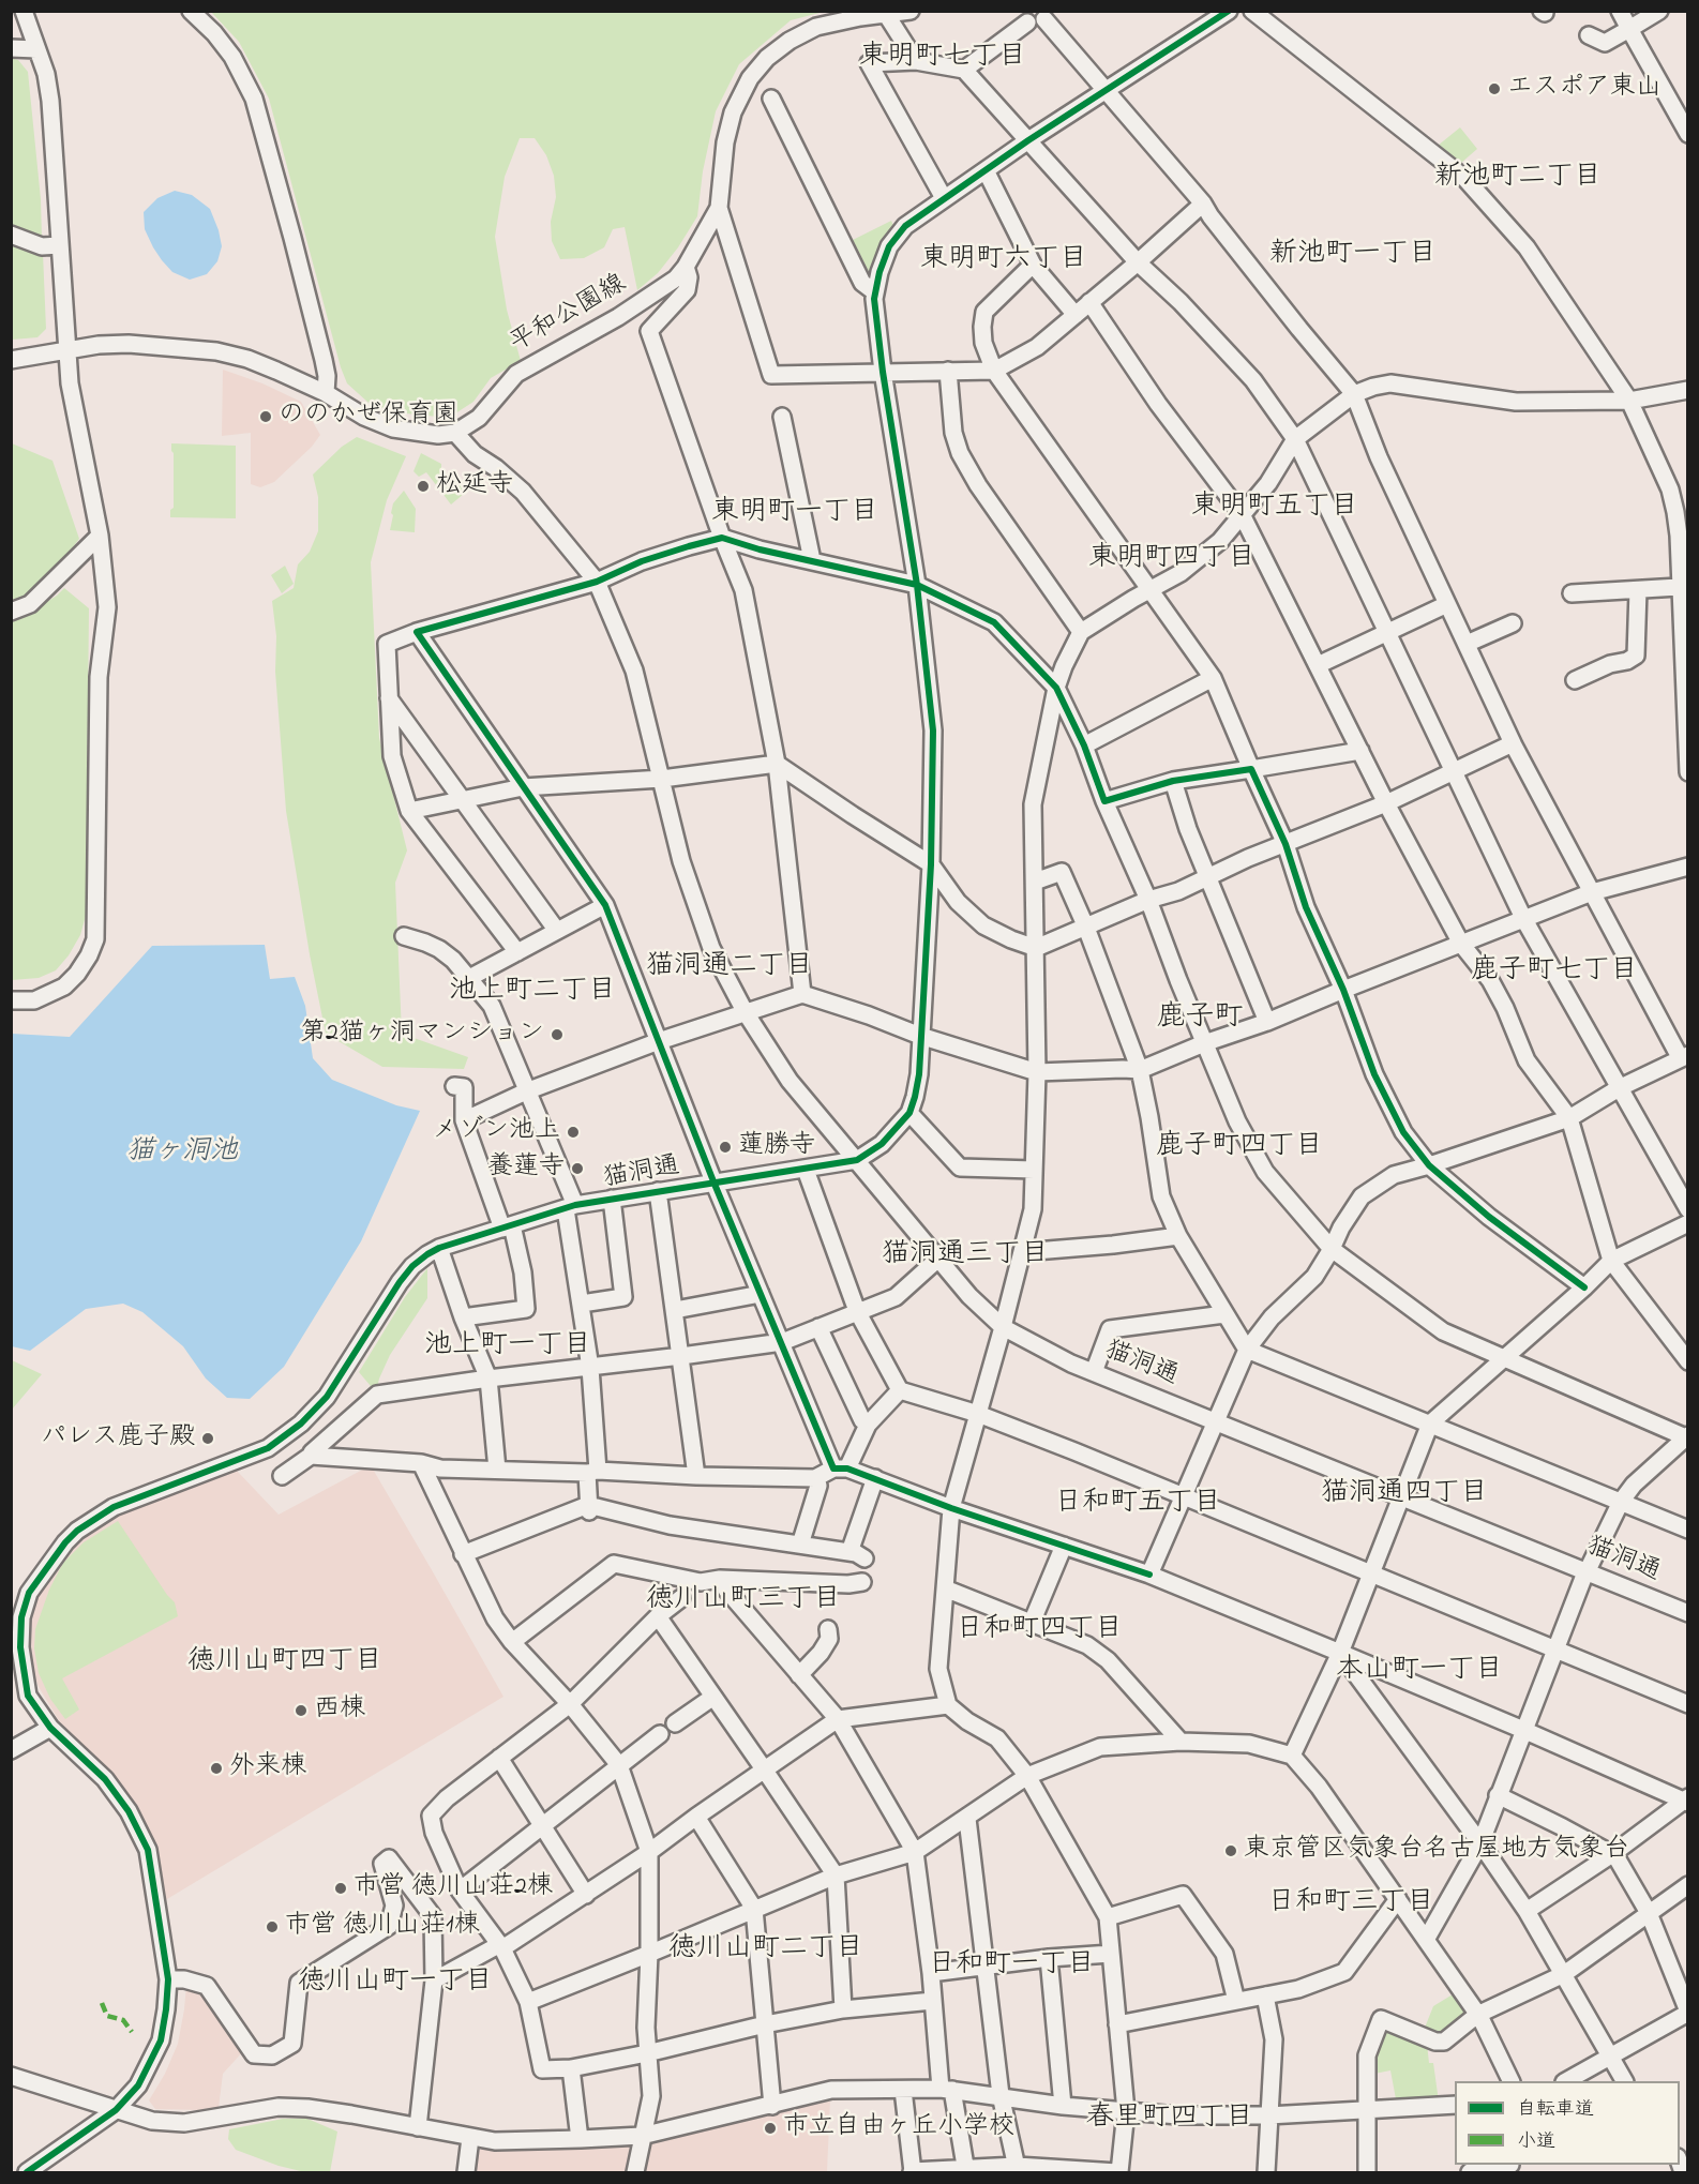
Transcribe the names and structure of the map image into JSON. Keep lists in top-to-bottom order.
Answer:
{
  "streets": {
    "street": ["平和公園線", "猫洞通"]
  },
  "districts": [
    "東明町七丁目",
    "新池町二丁目",
    "新池町一丁目",
    "東明町六丁目",
    "東明町五丁目",
    "東明町一丁目",
    "東明町四丁目",
    "猫洞通二丁目",
    "鹿子町七丁目",
    "池上町二丁目",
    "鹿子町",
    "鹿子町四丁目",
    "猫洞通三丁目",
    "池上町一丁目",
    "猫洞通四丁目",
    "日和町五丁目",
    "徳川山町三丁目",
    "日和町四丁目",
    "徳川山町四丁目",
    "本山町一丁目",
    "日和町三丁目",
    "徳川山町二丁目",
    "日和町一丁目",
    "徳川山町一丁目",
    "春里町四丁目"
  ],
  "water": ["猫ヶ洞池"],
  "places": [
    "エスポア東山",
    "ののかぜ保育園",
    "松延寺",
    "第2猫ヶ洞マンション",
    "メゾン池上",
    "蓮勝寺",
    "養蓮寺",
    "パレス鹿子殿",
    "西棟",
    "外来棟",
    "東京管区気象台名古屋地方気象台",
    "市営 徳川山荘2棟",
    "市営 徳川山荘1棟",
    "市立自由ヶ丘小学校"
  ],
  "legend": ["自転車道", "小道"]
}
